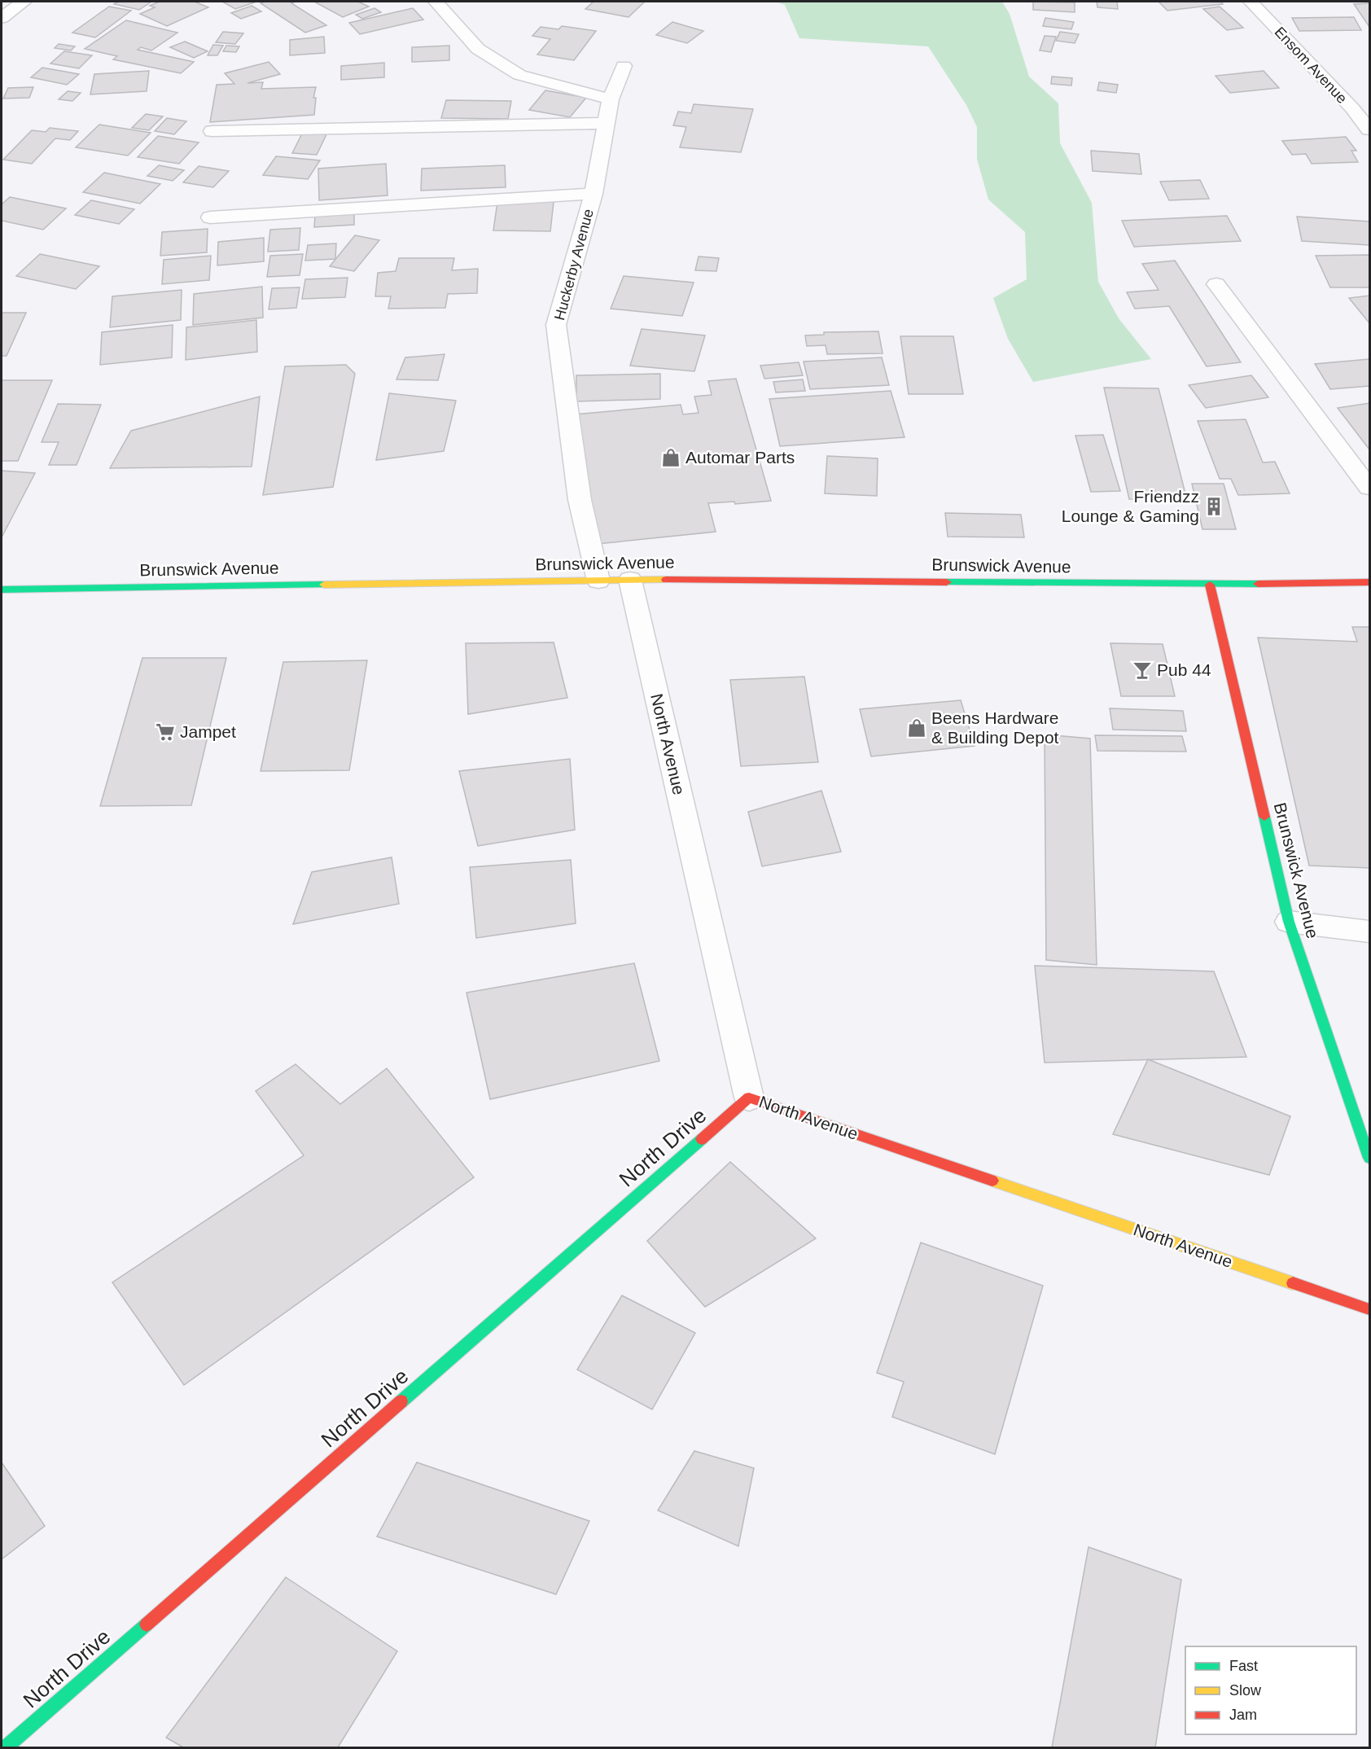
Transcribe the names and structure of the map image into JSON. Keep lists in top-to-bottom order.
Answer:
{
  "streets": {
    "street": [
      "Ensom Avenue",
      "Huckerby Avenue",
      "Brunswick Avenue",
      "North Avenue",
      "North Drive"
    ]
  },
  "crossings": [
    ["Huckerby Avenue", "Brunswick Avenue"],
    ["Brunswick Avenue", "North Avenue"],
    ["North Avenue", "North Drive"]
  ],
  "places": {
    "shop": ["Automar Parts", "Beens Hardware & Building Depot"],
    "building": ["Friendzz Lounge & Gaming"],
    "bar": ["Pub 44"],
    "supermarket": ["Jampet"]
  },
  "legend": ["Fast", "Slow", "Jam"]
}
